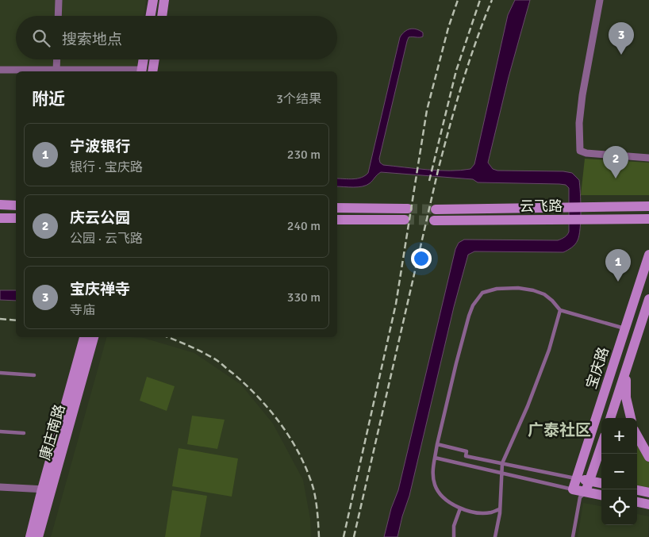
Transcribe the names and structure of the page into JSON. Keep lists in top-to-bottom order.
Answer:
{
  "streets": {
    "main road": ["云飞路", "宝庆路", "康庄南路"]
  },
  "districts": ["广泰社区"],
  "page": {
    "search": "搜索地点",
    "pins": ["3", "2", "1"],
    "heading": ["附近", "3个结果"],
    "list": [
      {
        "mark": "1",
        "name": "宁波银行",
        "note": "银行 · 宝庆路",
        "value": "230 m"
      },
      {
        "mark": "2",
        "name": "庆云公园",
        "note": "公园 · 云飞路",
        "value": "240 m"
      },
      {
        "mark": "3",
        "name": "宝庆禅寺",
        "note": "寺庙",
        "value": "330 m"
      }
    ],
    "map_buttons": ["+", "−"]
  }
}
